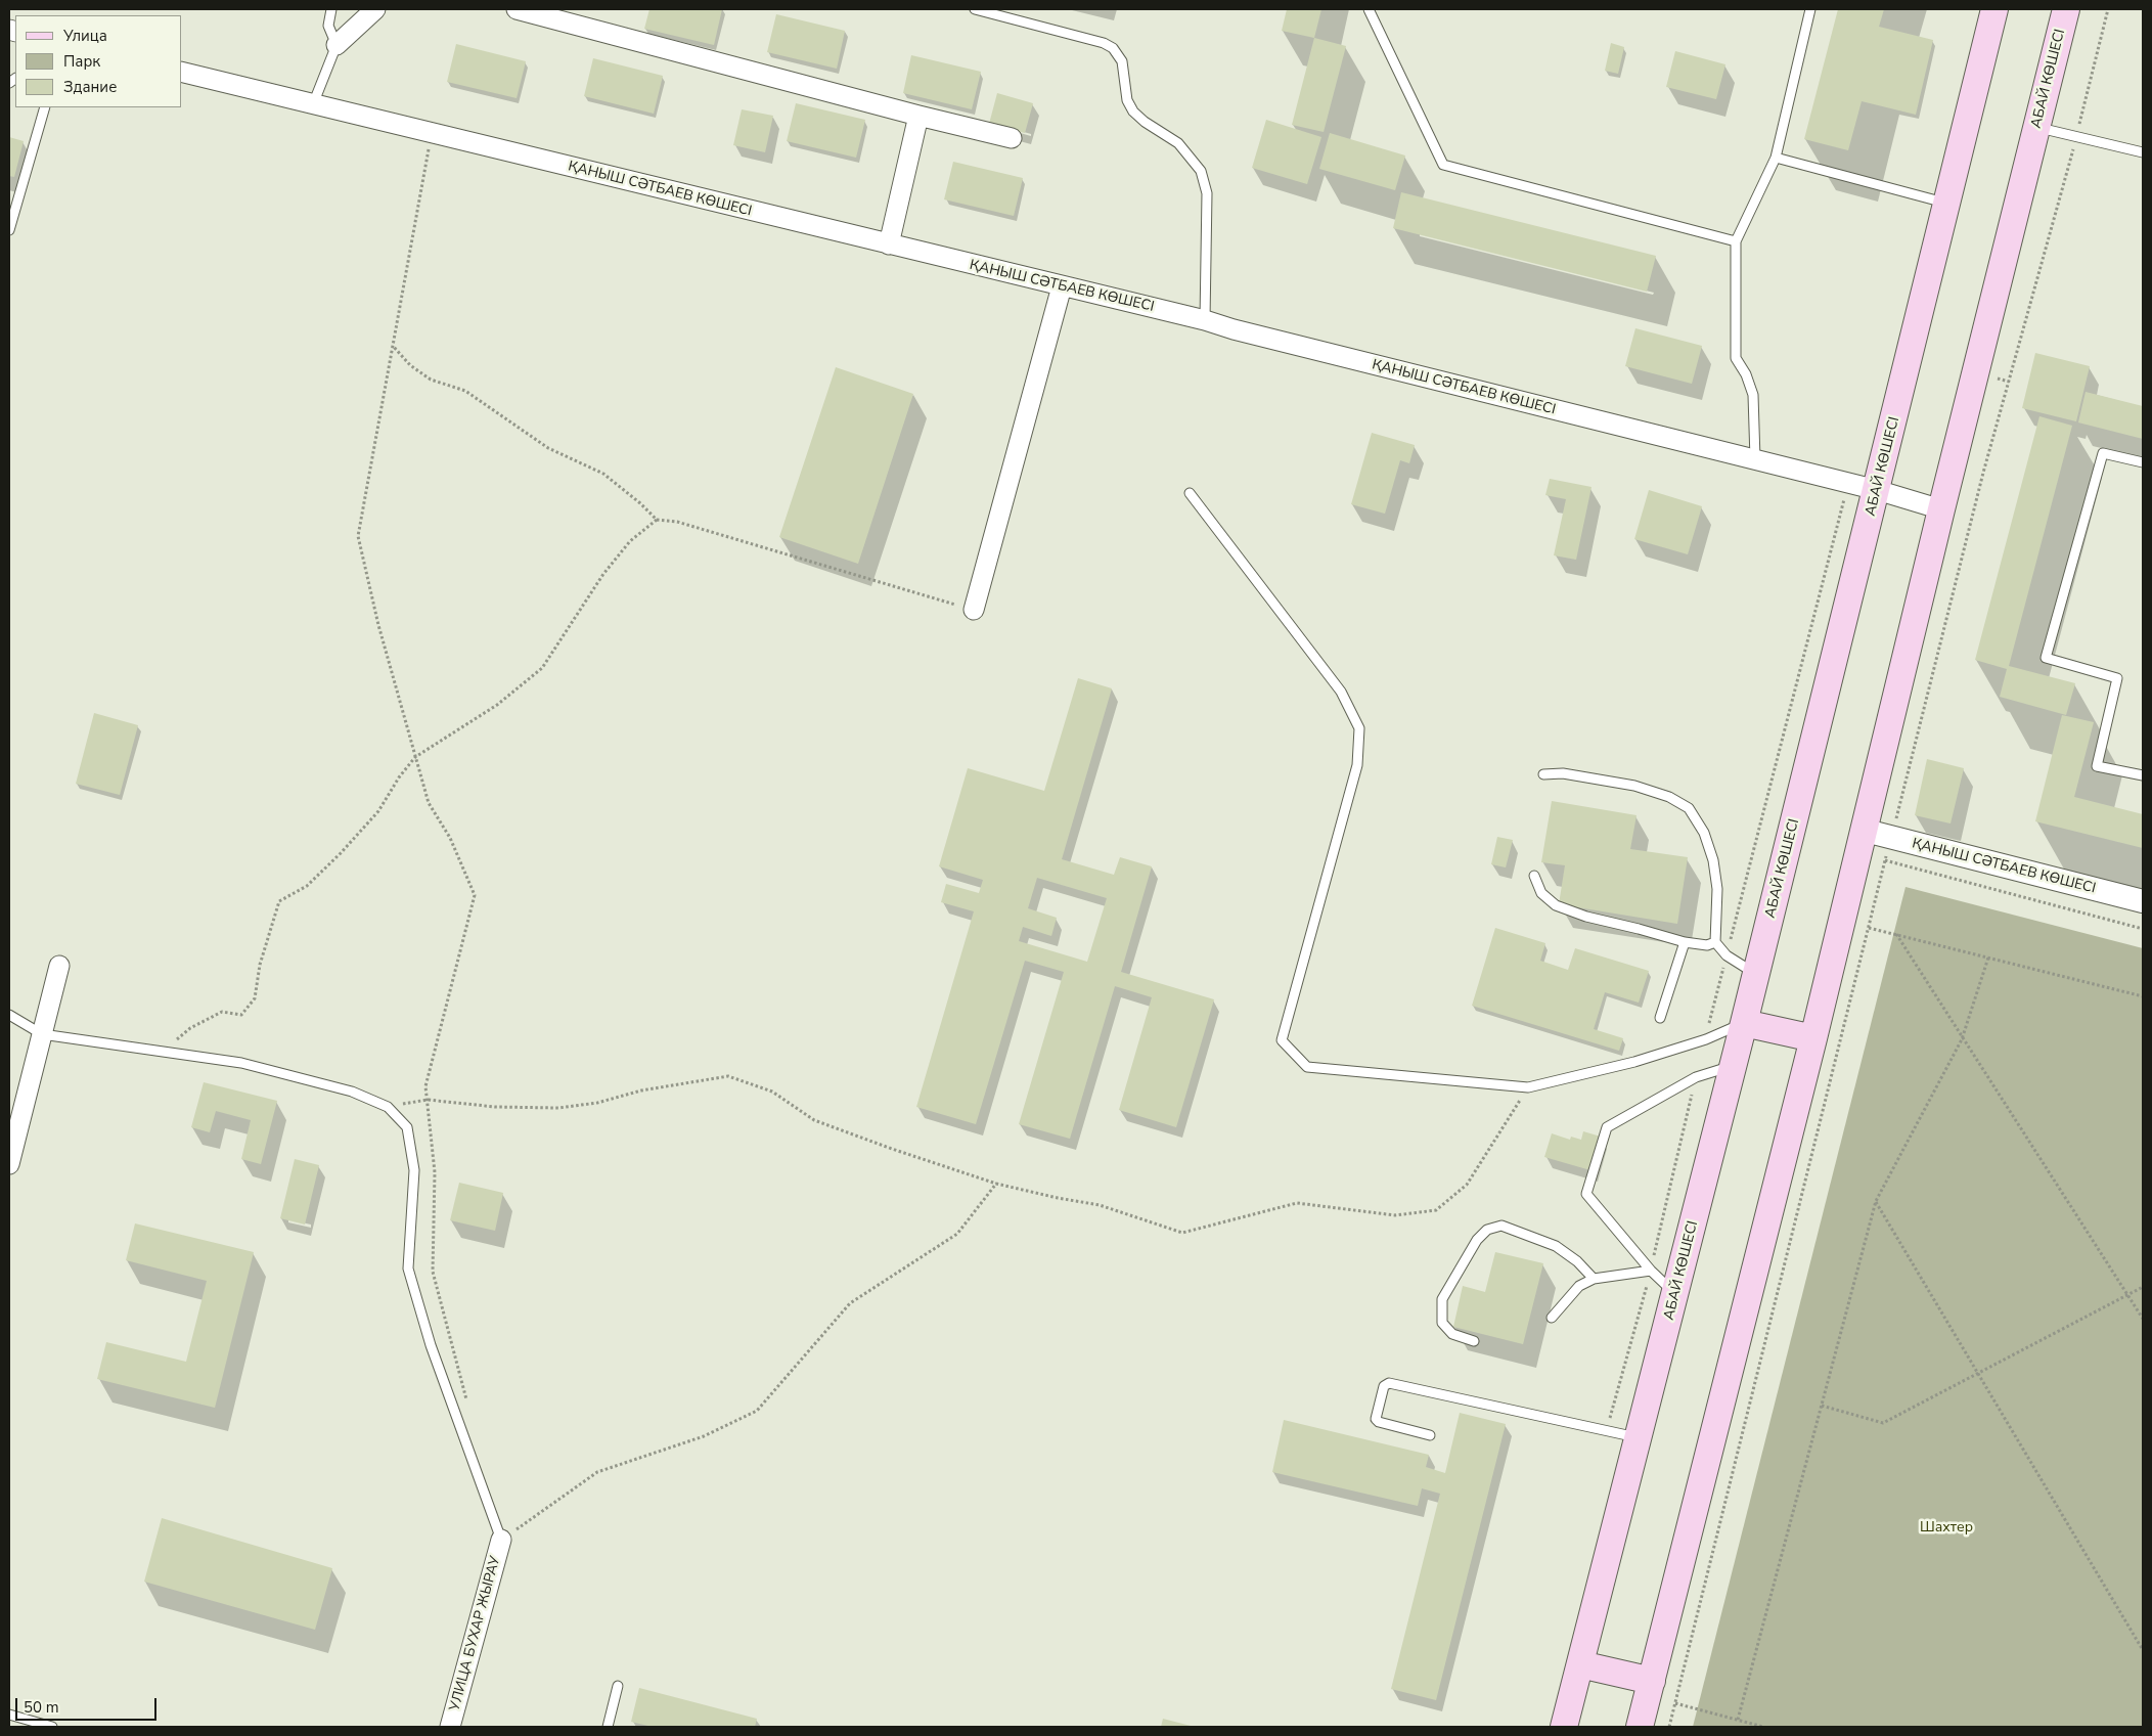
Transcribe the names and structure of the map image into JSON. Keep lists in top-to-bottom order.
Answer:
{
  "streets": {
    "main road": ["АБАЙ КӨШЕСІ"],
    "street": ["ҚАНЫШ СӘТБАЕВ КӨШЕСІ", "УЛИЦА БУХАР ЖЫРАУ"]
  },
  "crossings": [
    ["АБАЙ КӨШЕСІ", "ҚАНЫШ СӘТБАЕВ КӨШЕСІ"]
  ],
  "parks": ["Шахтер"],
  "legend": ["Улица", "Парк", "Здание"],
  "scale_bar": "50 m"
}
